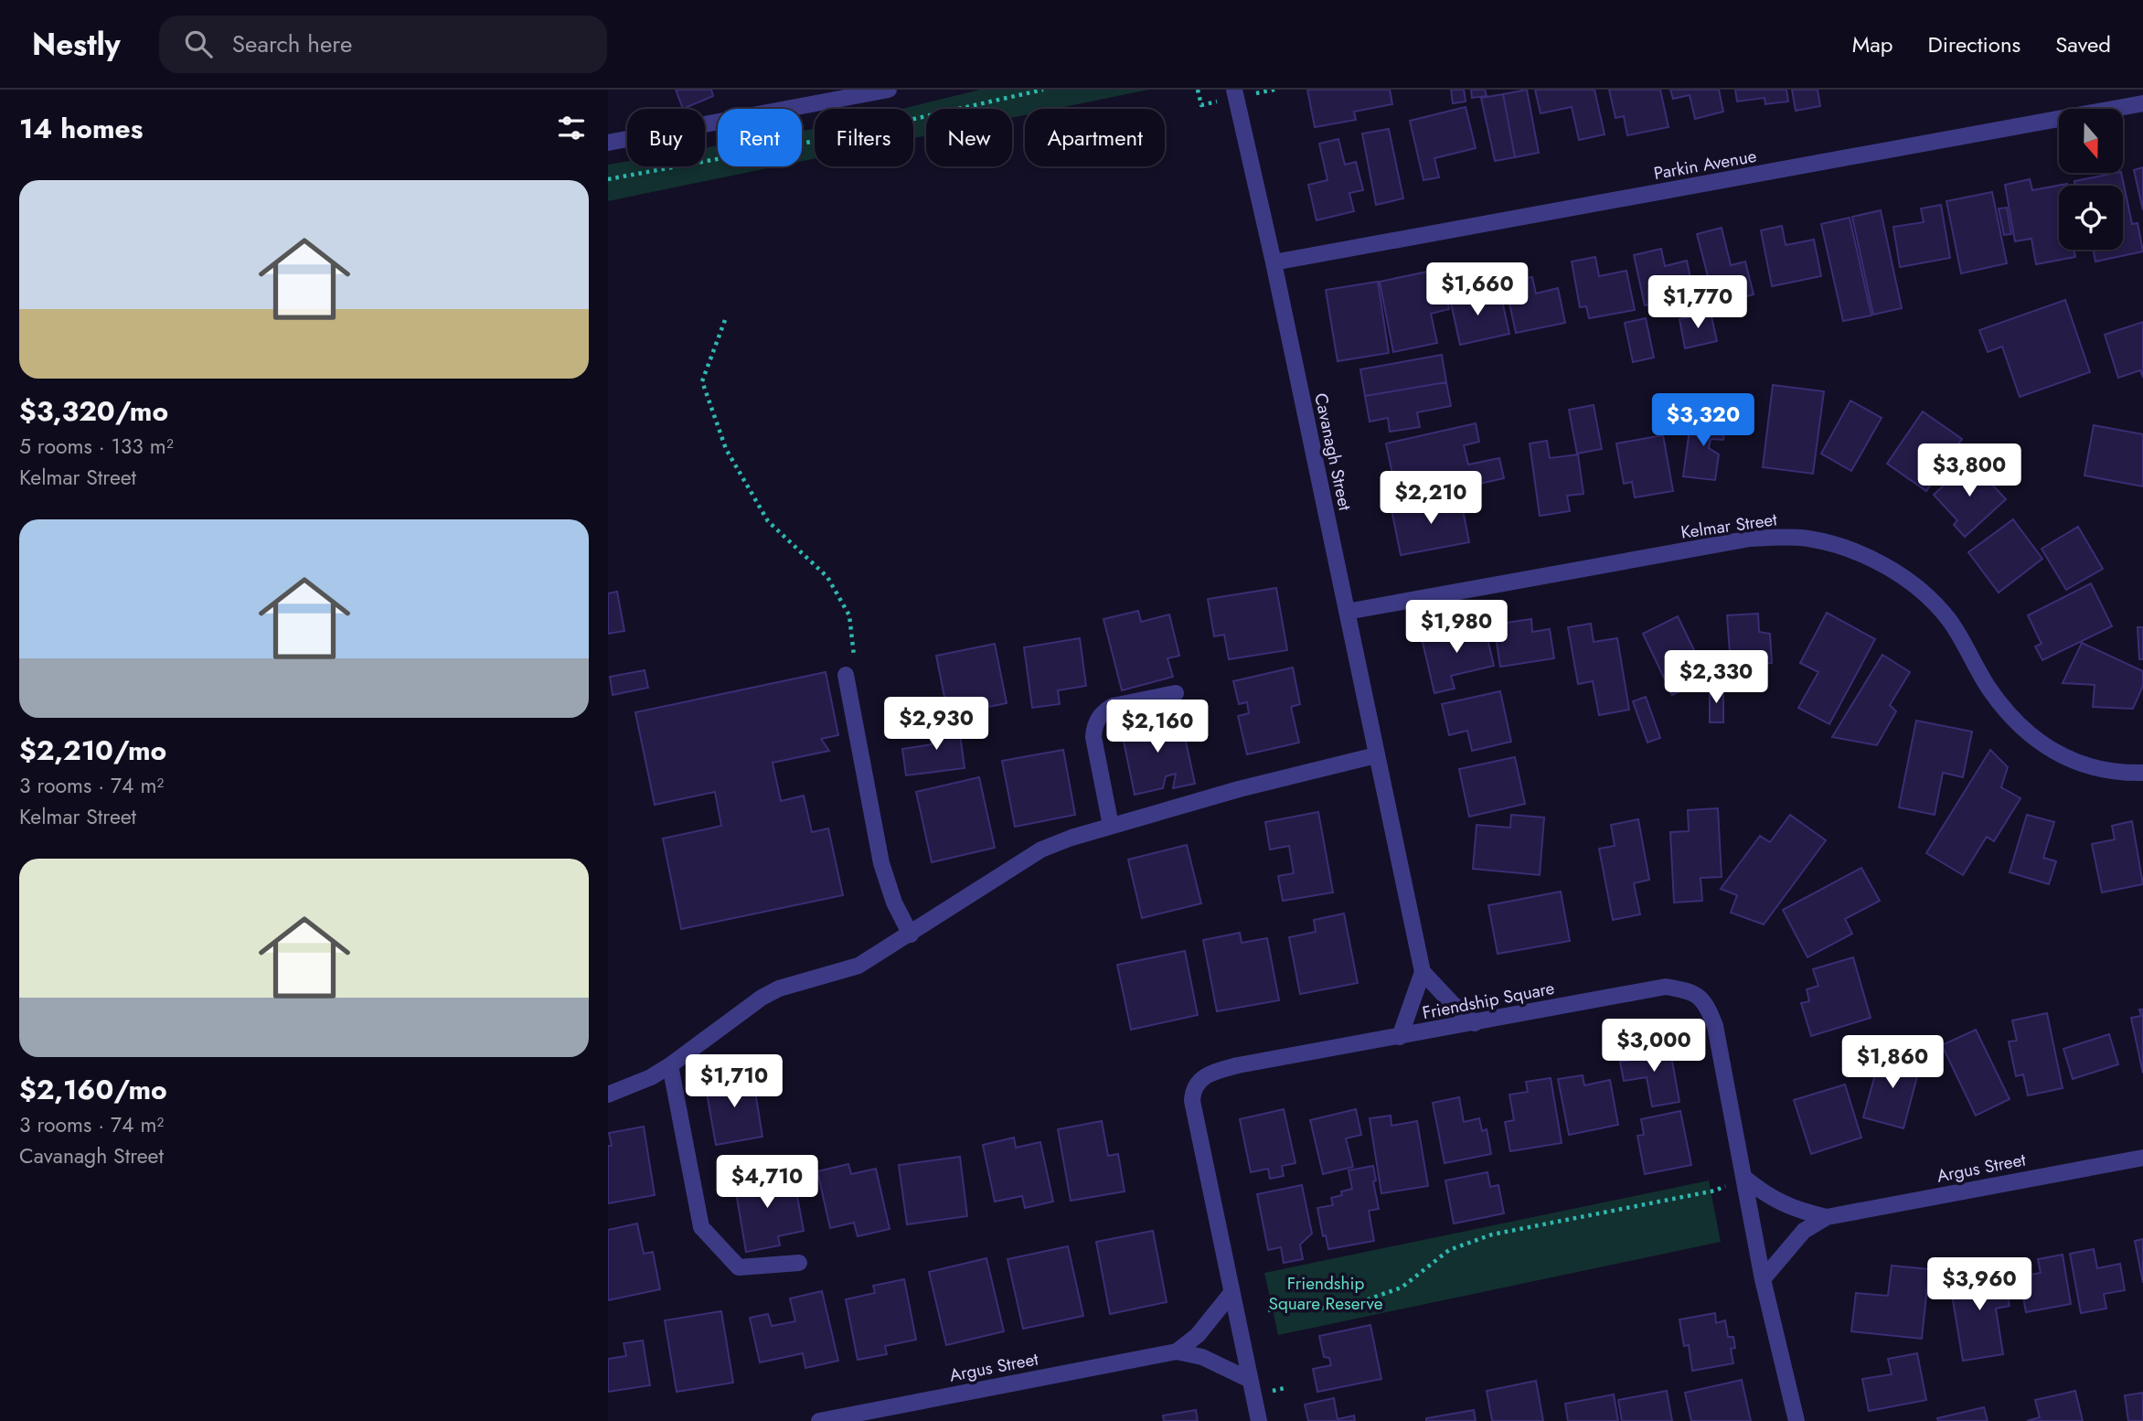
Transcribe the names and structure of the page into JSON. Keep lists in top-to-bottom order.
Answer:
{
  "streets": {
    "street": [
      "Parkin Avenue",
      "Cavanagh Street",
      "Kelmar Street",
      "Friendship Square",
      "Argus Street"
    ]
  },
  "crossings": [
    ["Parkin Avenue", "Cavanagh Street"],
    ["Cavanagh Street", "Kelmar Street"],
    ["Friendship Square", "Argus Street"]
  ],
  "parks": ["Friendship Square Reserve"],
  "north": "bottom",
  "page": {
    "header": "Nestly",
    "search": "Search here",
    "nav": ["Map", "Directions", "Saved"],
    "heading": "14 homes",
    "chip": [
      "Buy",
      "Rent",
      "Filters",
      "New",
      "Apartment"
    ],
    "list": [
      {
        "name": "$3,320/mo",
        "note": "5 rooms · 133 m² · Kelmar Street"
      },
      {
        "name": "$2,210/mo",
        "note": "3 rooms · 74 m² · Kelmar Street"
      },
      {
        "name": "$2,160/mo",
        "note": "3 rooms · 74 m² · Cavanagh Street"
      }
    ],
    "price": [
      "$1,660",
      "$1,770",
      "$3,320",
      "$3,800",
      "$2,210",
      "$1,980",
      "$2,330",
      "$2,930",
      "$2,160",
      "$3,000",
      "$1,860",
      "$1,710",
      "$4,710",
      "$3,960"
    ]
  }
}
